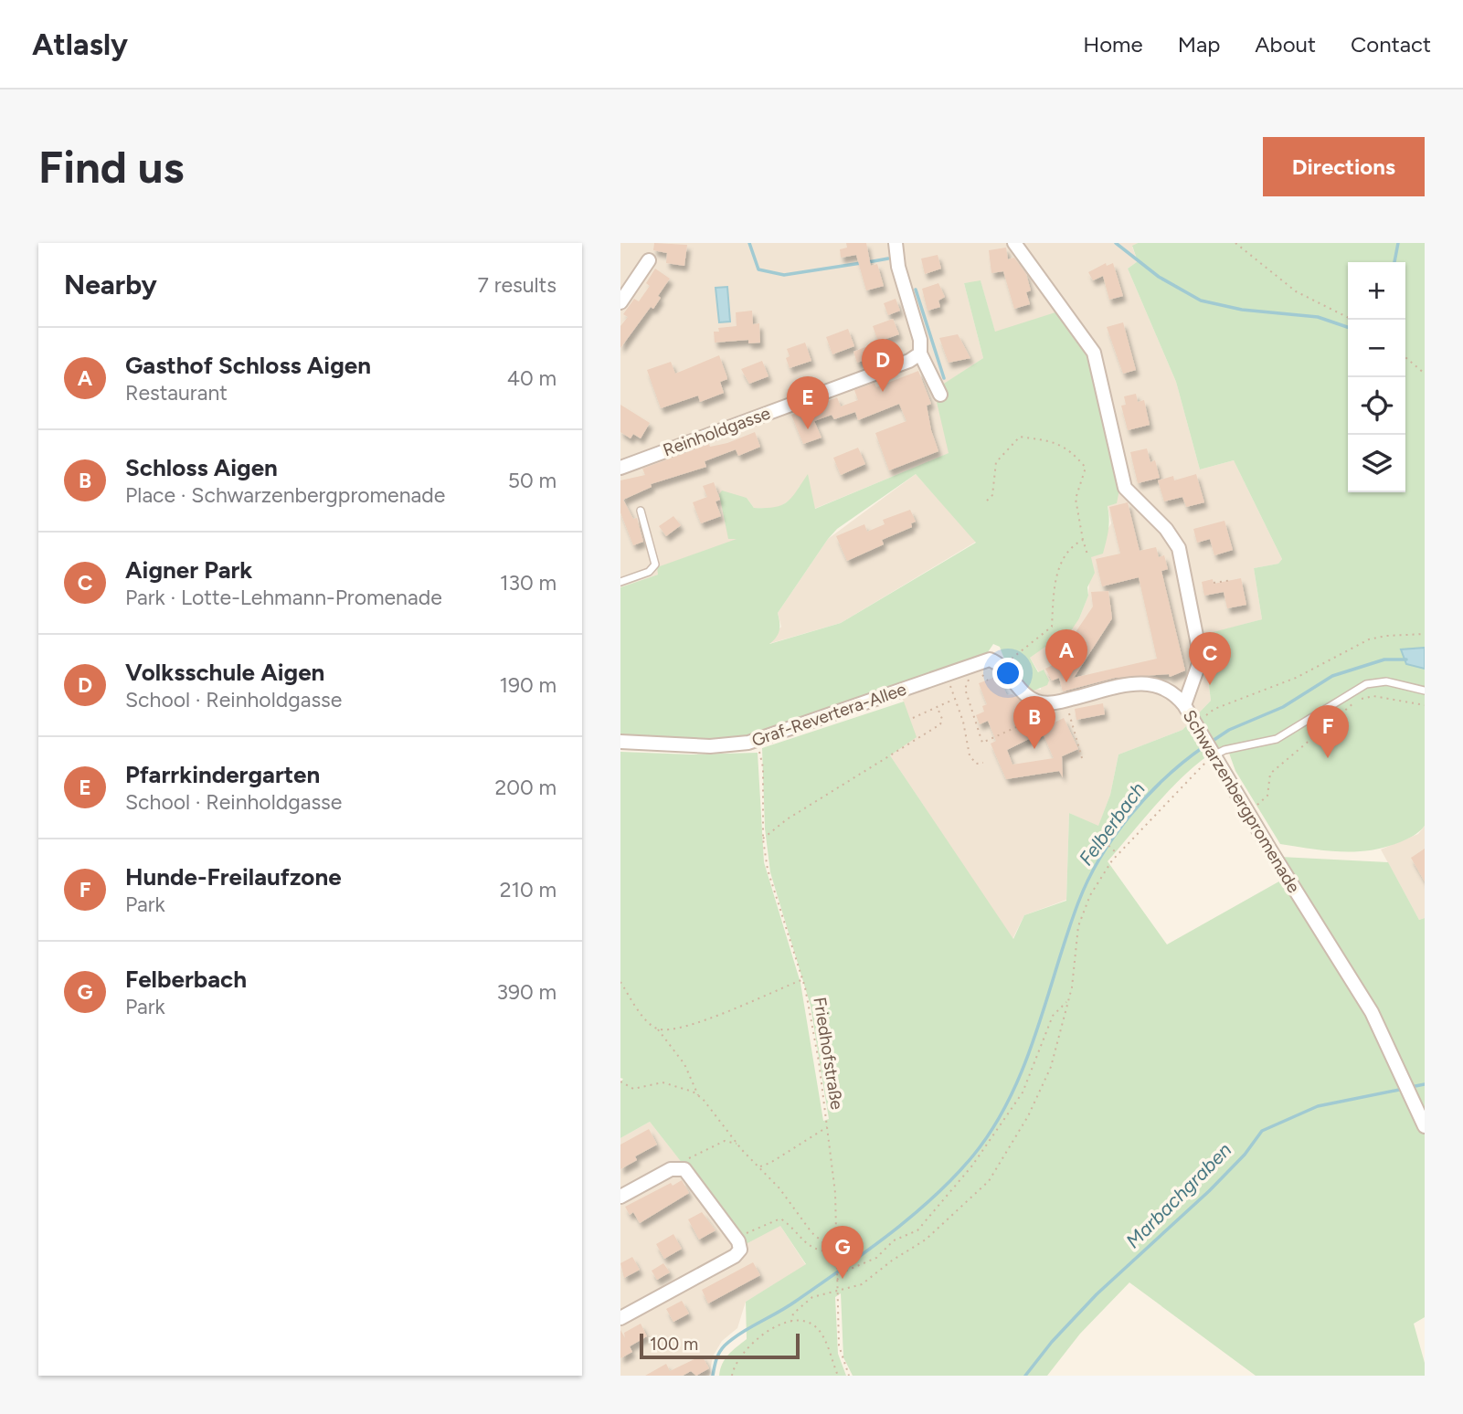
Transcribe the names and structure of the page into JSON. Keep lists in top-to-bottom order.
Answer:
{
  "streets": {
    "street": ["Reinholdgasse", "Graf-Revertera-Allee", "Schwarzenbergpromenade"],
    "path": ["Friedhofstraße"]
  },
  "crossings": [
    ["Graf-Revertera-Allee", "Friedhofstraße"]
  ],
  "water": ["Felberbach", "Marbachgraben"],
  "scale_bar": "100 m",
  "page": {
    "header": "Atlasly",
    "nav": [
      "Home",
      "Map",
      "About",
      "Contact"
    ],
    "buttons": "Directions",
    "title": "Find us",
    "heading": ["Nearby", "7 results"],
    "map_buttons": ["+", "−"],
    "list": [
      {
        "mark": "A",
        "name": "Gasthof Schloss Aigen",
        "note": "Restaurant",
        "value": "40 m"
      },
      {
        "mark": "B",
        "name": "Schloss Aigen",
        "note": "Place · Schwarzenbergpromenade",
        "value": "50 m"
      },
      {
        "mark": "C",
        "name": "Aigner Park",
        "note": "Park · Lotte-Lehmann-Promenade",
        "value": "130 m"
      },
      {
        "mark": "D",
        "name": "Volksschule Aigen",
        "note": "School · Reinholdgasse",
        "value": "190 m"
      },
      {
        "mark": "E",
        "name": "Pfarrkindergarten",
        "note": "School · Reinholdgasse",
        "value": "200 m"
      },
      {
        "mark": "F",
        "name": "Hunde-Freilaufzone",
        "note": "Park",
        "value": "210 m"
      },
      {
        "mark": "G",
        "name": "Felberbach",
        "note": "Park",
        "value": "390 m"
      }
    ],
    "pins": [
      "D",
      "E",
      "A",
      "C",
      "B",
      "F",
      "G"
    ],
    "scale": "100 m"
  }
}
